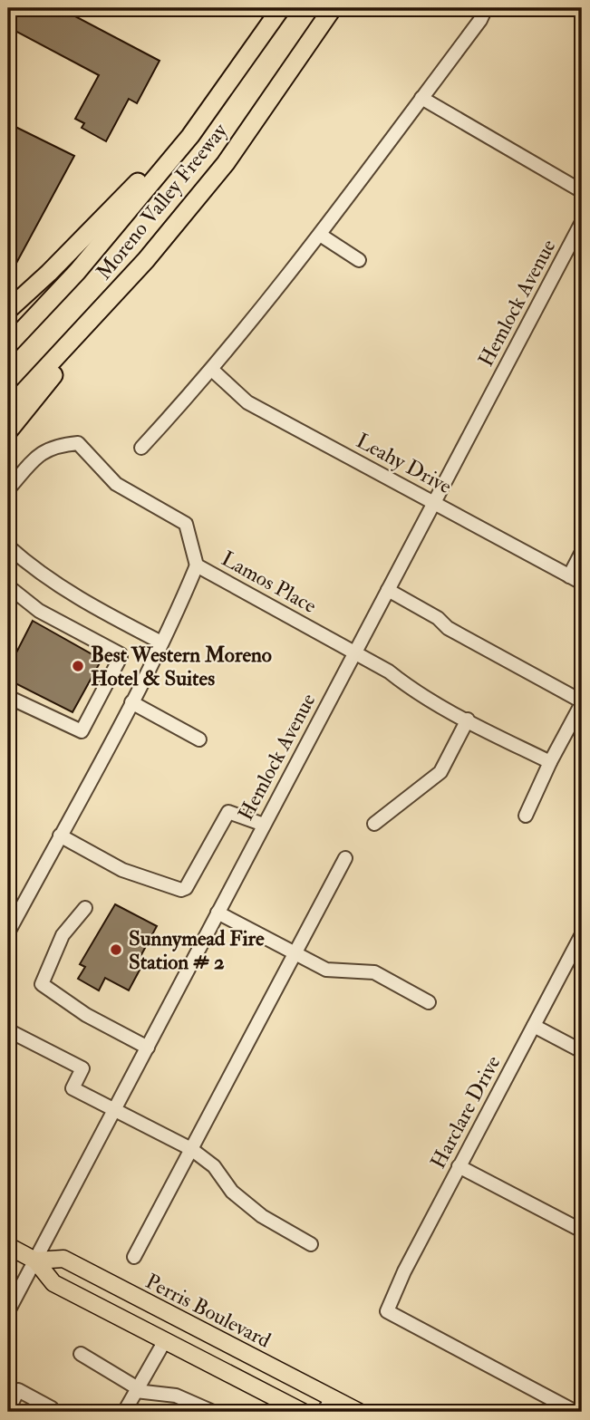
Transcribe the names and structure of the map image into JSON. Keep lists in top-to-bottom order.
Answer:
{
  "streets": {
    "highway": ["Moreno Valley Freeway"],
    "main road": ["Perris Boulevard"],
    "street": [
      "Hemlock Avenue",
      "Leahy Drive",
      "Lamos Place",
      "Harclare Drive"
    ]
  },
  "crossings": [
    ["Hemlock Avenue", "Leahy Drive"],
    ["Hemlock Avenue", "Lamos Place"],
    ["Hemlock Avenue", "Perris Boulevard"]
  ],
  "places": ["Best Western Moreno Hotel & Suites", "Sunnymead Fire Station # 2"]
}
